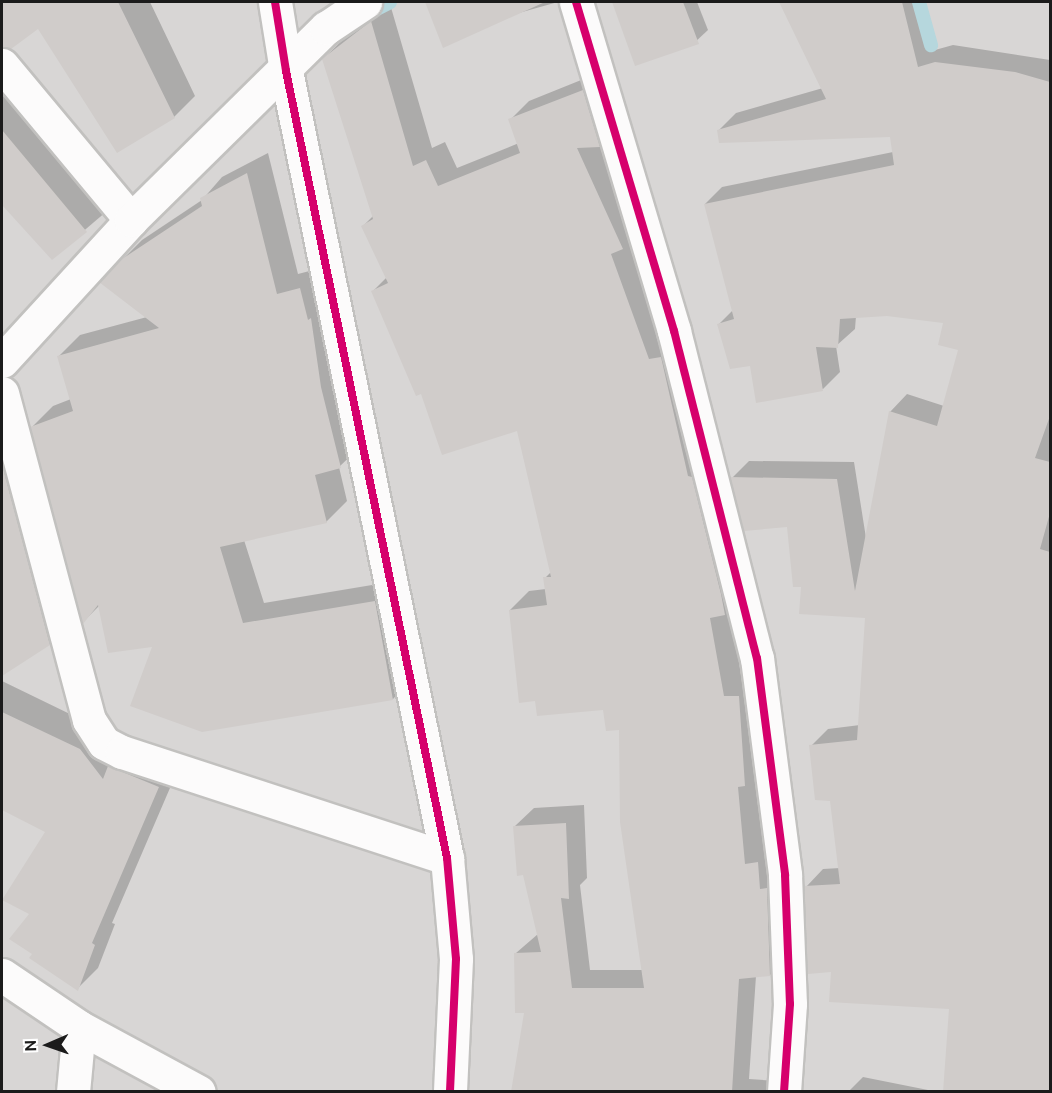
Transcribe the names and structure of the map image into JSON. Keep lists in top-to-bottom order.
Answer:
{
  "north": "left"
}
